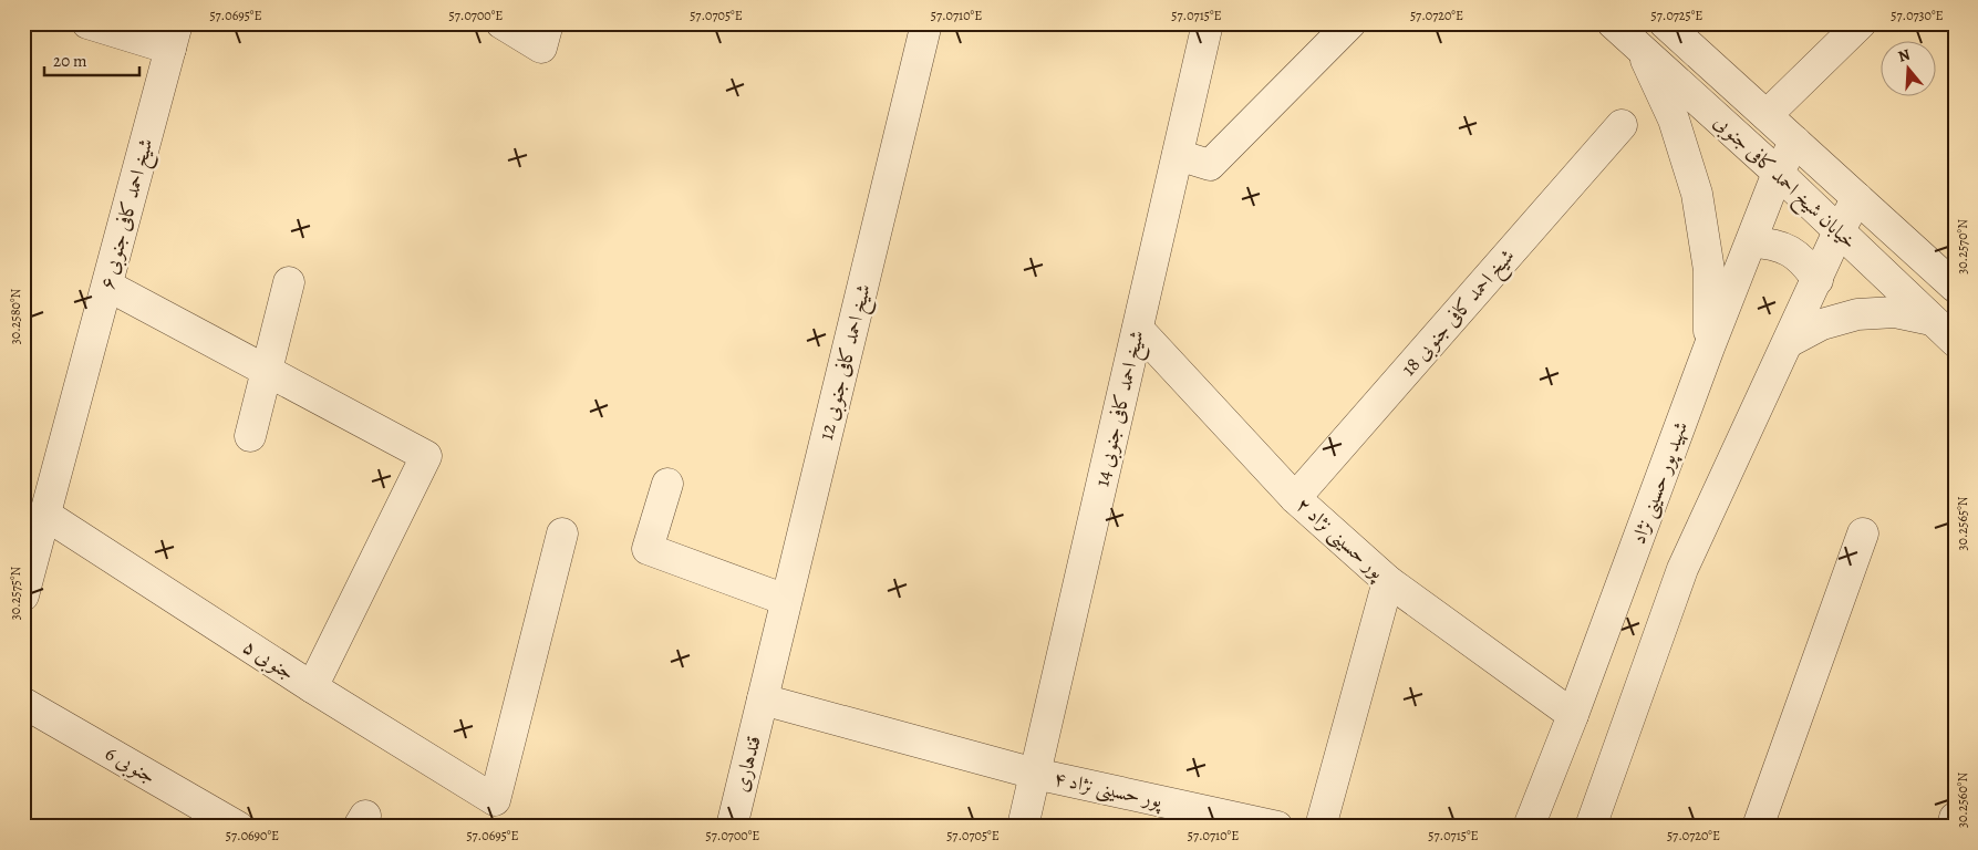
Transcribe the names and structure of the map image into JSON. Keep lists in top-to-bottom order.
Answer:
{
  "streets": {
    "street": [
      "خیابان شیخ احمد کافی جنوبی",
      "شیخ احمد کافی جنوبی ۶",
      "شیخ احمد کافی جنوبی 18",
      "شیخ احمد کافی جنوبی 12",
      "شیخ احمد کافی جنوبی 14",
      "شهید پور حسینی نژاد",
      "پور حسینی نژاد ۲",
      "جنوبی ۵",
      "قندهاری",
      "جنوبی 6",
      "پور حسینی نژاد ۴"
    ]
  },
  "crossings": [
    ["خیابان شیخ احمد کافی جنوبی", "شهید پور حسینی نژاد"],
    ["شیخ احمد کافی جنوبی ۶", "جنوبی ۵"],
    ["شیخ احمد کافی جنوبی 18", "پور حسینی نژاد ۲"],
    ["شیخ احمد کافی جنوبی 12", "قندهاری"],
    ["شیخ احمد کافی جنوبی 12", "پور حسینی نژاد ۴"],
    ["شیخ احمد کافی جنوبی 14", "پور حسینی نژاد ۲"],
    ["شیخ احمد کافی جنوبی 14", "پور حسینی نژاد ۴"],
    ["شهید پور حسینی نژاد", "پور حسینی نژاد ۲"],
    ["قندهاری", "پور حسینی نژاد ۴"]
  ],
  "scale_bar": "20 m",
  "north": "top",
  "coordinates": [
    "57.0695°E",
    "57.0700°E",
    "57.0705°E",
    "57.0710°E",
    "57.0715°E",
    "57.0720°E",
    "57.0725°E",
    "57.0730°E",
    "30.2570°N",
    "30.2580°N",
    "30.2565°N",
    "30.2575°N",
    "30.2560°N",
    "57.0690°E"
  ]
}
